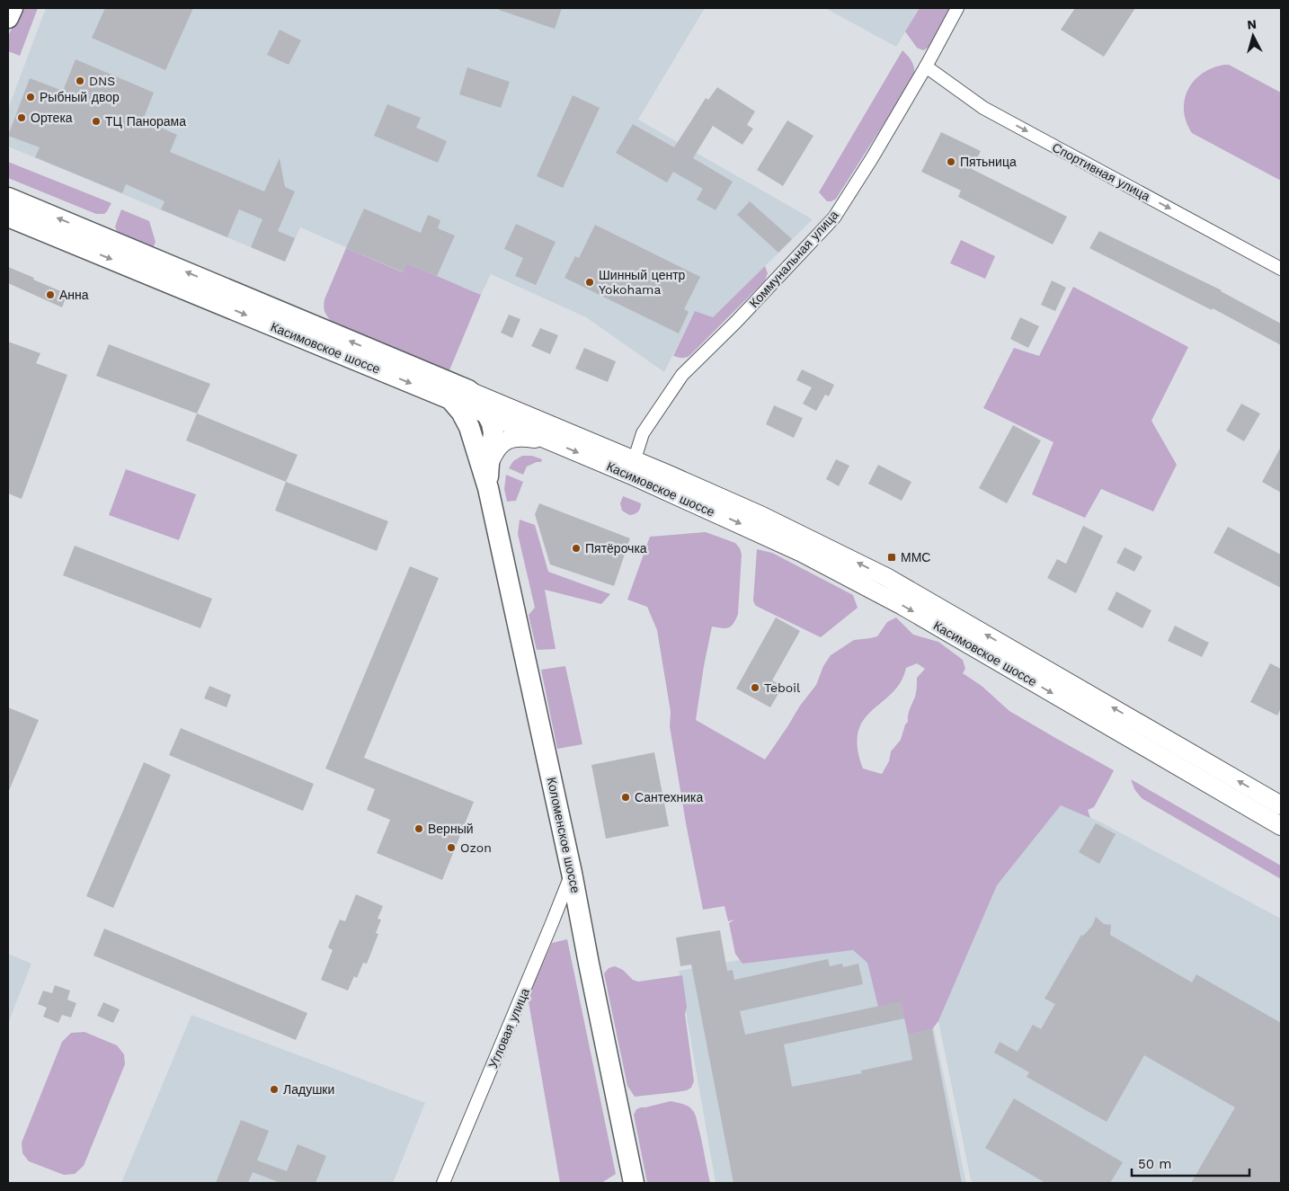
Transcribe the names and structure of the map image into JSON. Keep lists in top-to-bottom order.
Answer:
{
  "streets": {
    "main road": ["Касимовское шоссе", "Коломенское шоссе"],
    "street": ["Спортивная улица", "Коммунальная улица", "Угловая улица"]
  },
  "crossings": [
    ["Спортивная улица", "Коммунальная улица"],
    ["Коммунальная улица", "Касимовское шоссе"],
    ["Касимовское шоссе", "Коломенское шоссе"],
    ["Коломенское шоссе", "Угловая улица"]
  ],
  "one_way": ["Спортивная улица"],
  "places": {
    "other": [
      "DNS",
      "Рыбный двор",
      "Ортека",
      "ТЦ Панорама",
      "Пятьница",
      "Шинный центр Yokohama",
      "Анна",
      "Пятёрочка",
      "Teboil",
      "Сантехника",
      "Верный",
      "Ozon",
      "Ладушки"
    ],
    "transit": ["ММС"]
  },
  "scale_bar": "50 m",
  "north": "top"
}
